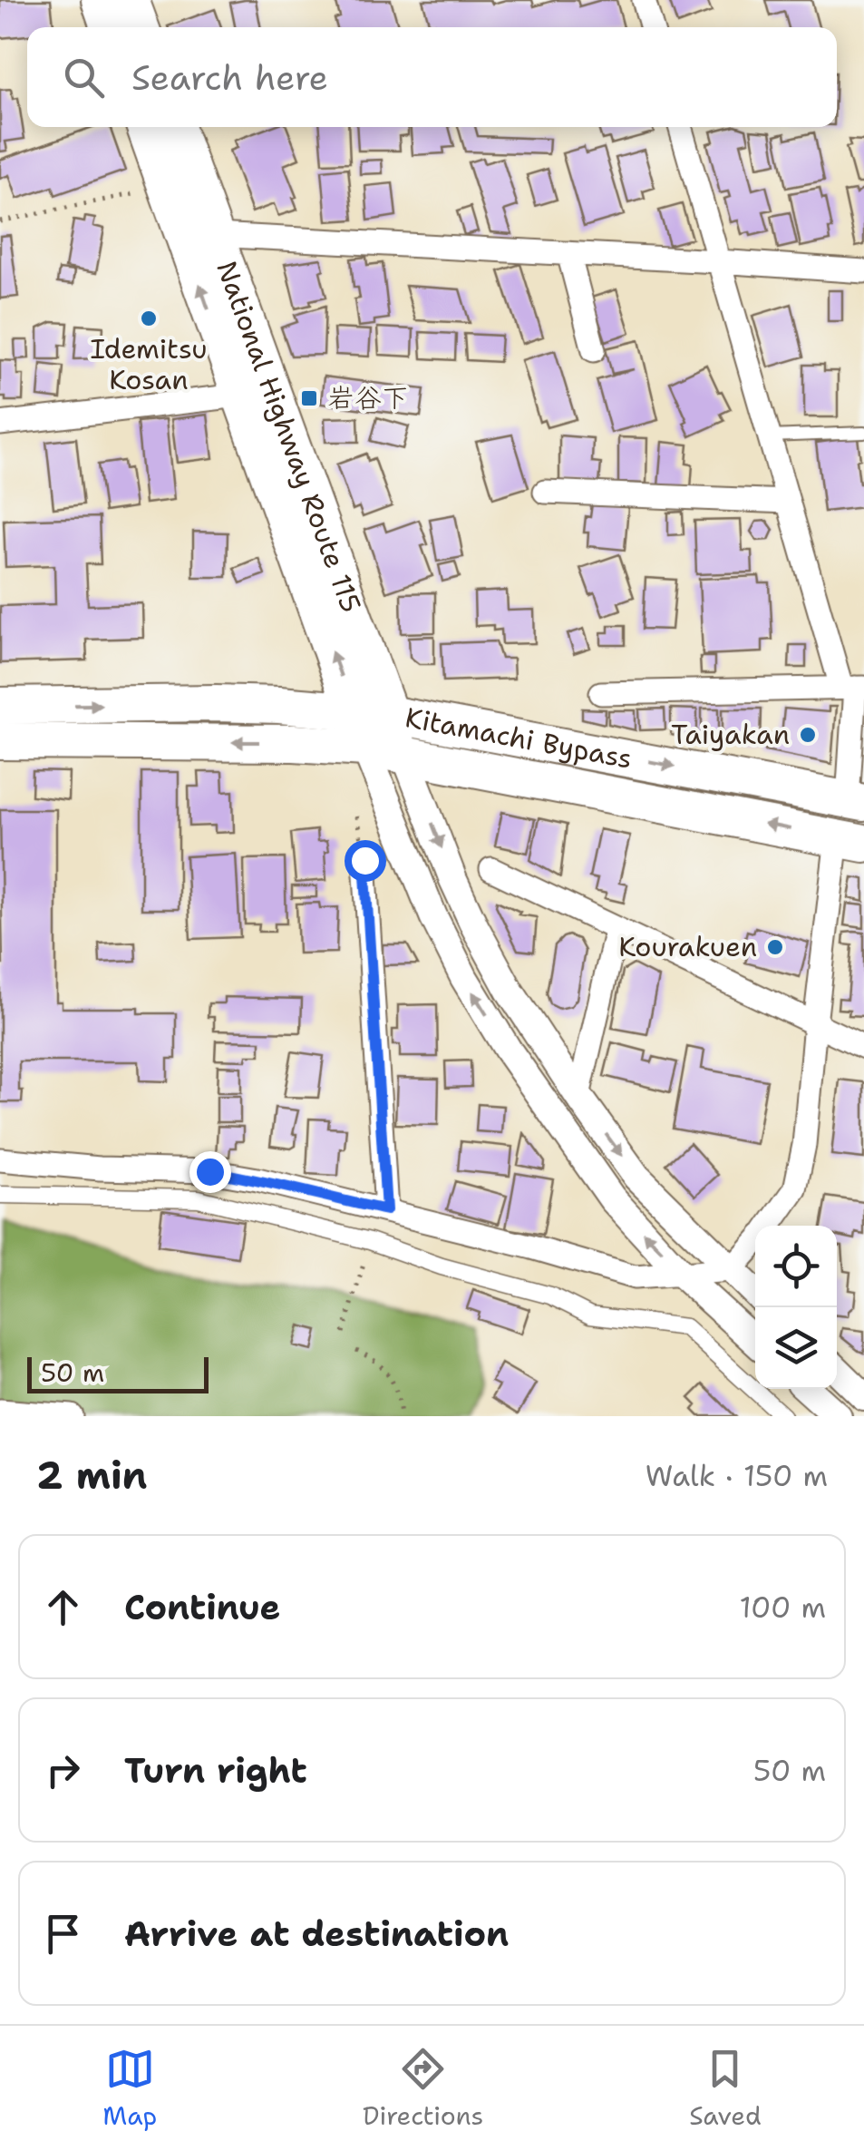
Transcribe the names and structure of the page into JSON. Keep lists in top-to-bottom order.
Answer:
{
  "streets": {
    "highway": ["National Highway Route 115", "Kitamachi Bypass"]
  },
  "crossings": [
    ["National Highway Route 115", "Kitamachi Bypass"]
  ],
  "places": {
    "other": ["Idemitsu Kosan", "Taiyakan", "Kourakuen"],
    "transit": ["岩谷下"]
  },
  "scale_bar": "50 m",
  "page": {
    "search": "Search here",
    "scale": "50 m",
    "heading": ["2 min", "Walk · 150 m"],
    "list": [
      ["Continue", "100 m"],
      ["Turn right", "50 m"],
      "Arrive at destination"
    ],
    "nav": ["Map", "Directions", "Saved"]
  }
}
